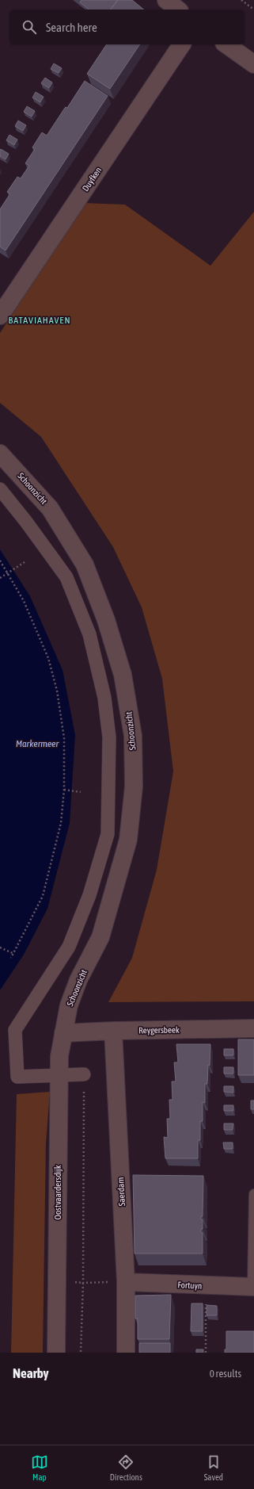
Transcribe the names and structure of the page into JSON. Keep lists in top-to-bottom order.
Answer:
{
  "streets": {
    "street": [
      "Duyfken",
      "Schoonzicht",
      "Reygersbeek",
      "Saerdam",
      "Oostvaardersdijk",
      "Fortuyn"
    ]
  },
  "crossings": [
    ["Schoonzicht", "Reygersbeek"],
    ["Schoonzicht", "Oostvaardersdijk"],
    ["Reygersbeek", "Saerdam"],
    ["Reygersbeek", "Oostvaardersdijk"],
    ["Saerdam", "Fortuyn"]
  ],
  "districts": ["BATAVIAHAVEN"],
  "water": ["Markermeer"],
  "page": {
    "search": "Search here",
    "heading": ["Nearby", "0 results"],
    "nav": ["Map", "Directions", "Saved"]
  }
}
